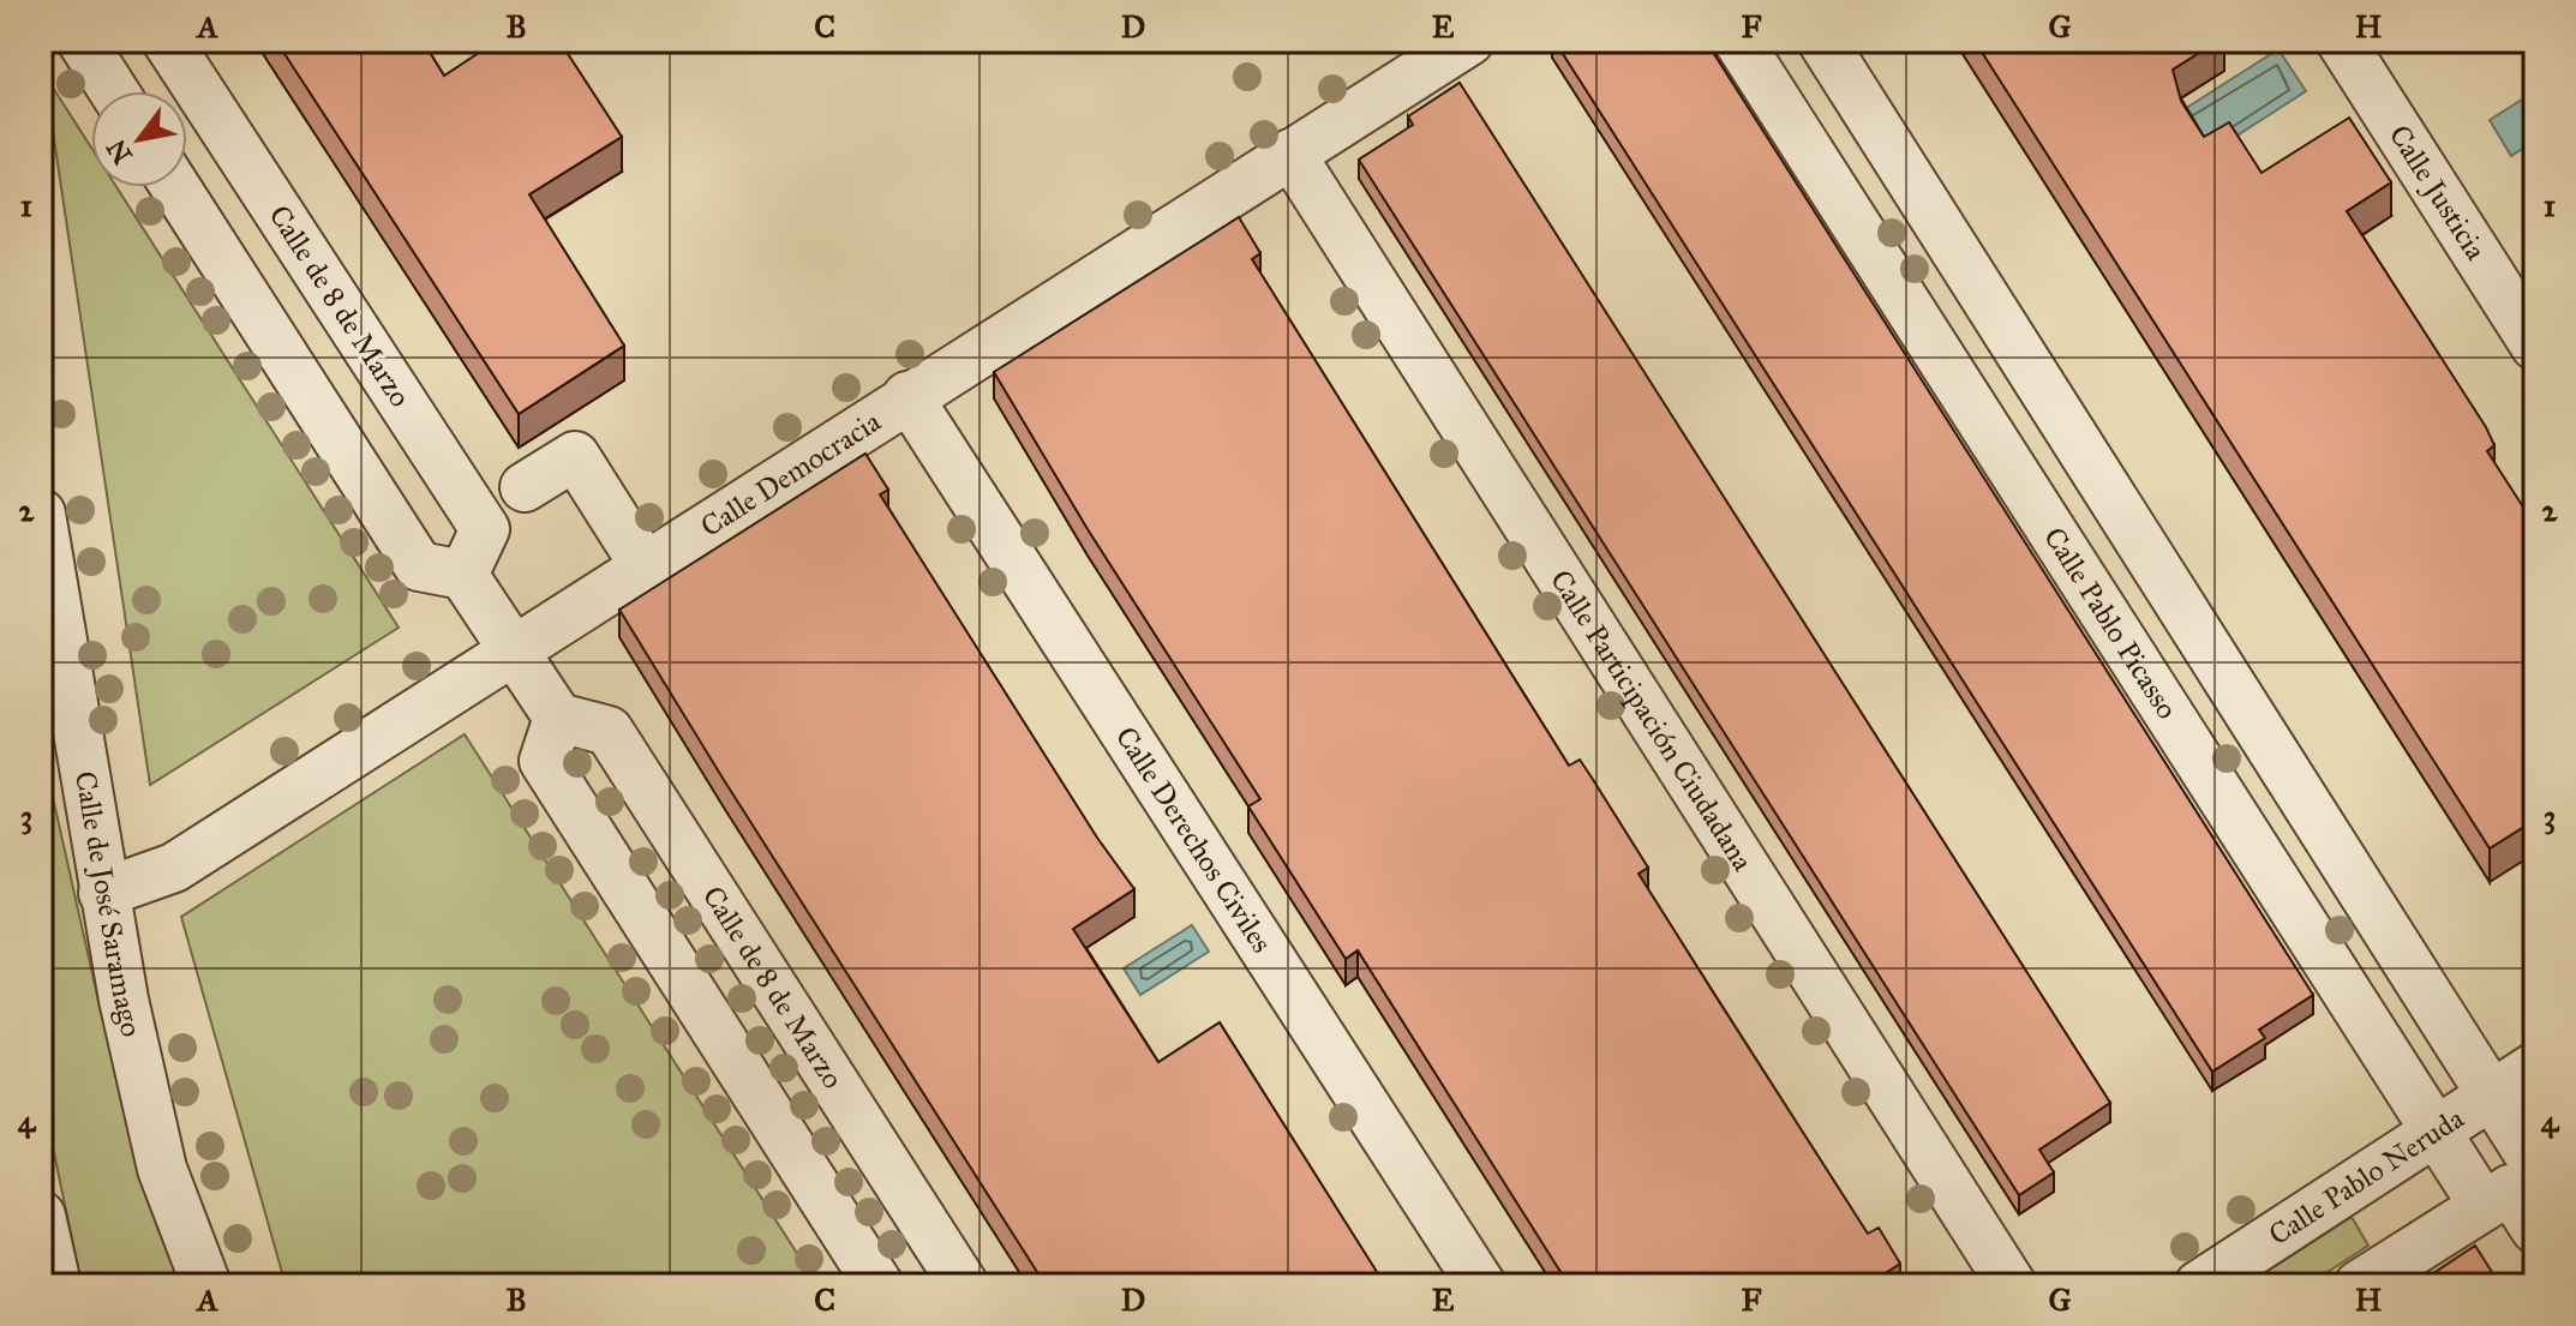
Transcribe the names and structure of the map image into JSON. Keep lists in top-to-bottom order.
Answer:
{
  "streets": {
    "street": [
      "Calle Justicia",
      "Calle de 8 de Marzo",
      "Calle Democracia",
      "Calle Pablo Picasso",
      "Calle Participación Ciudadana",
      "Calle Derechos Civiles",
      "Calle de José Saramago",
      "Calle Pablo Neruda"
    ]
  },
  "crossings": [
    ["Calle Democracia", "Calle Participación Ciudadana"],
    ["Calle Democracia", "Calle Derechos Civiles"],
    ["Calle Democracia", "Calle de José Saramago"],
    ["Calle Pablo Picasso", "Calle Pablo Neruda"]
  ],
  "north": "bottom left",
  "grid": {
    "columns": [
      "A",
      "B",
      "C",
      "D",
      "E",
      "F",
      "G",
      "H"
    ],
    "rows": [
      "1",
      "2",
      "3",
      "4"
    ]
  }
}
